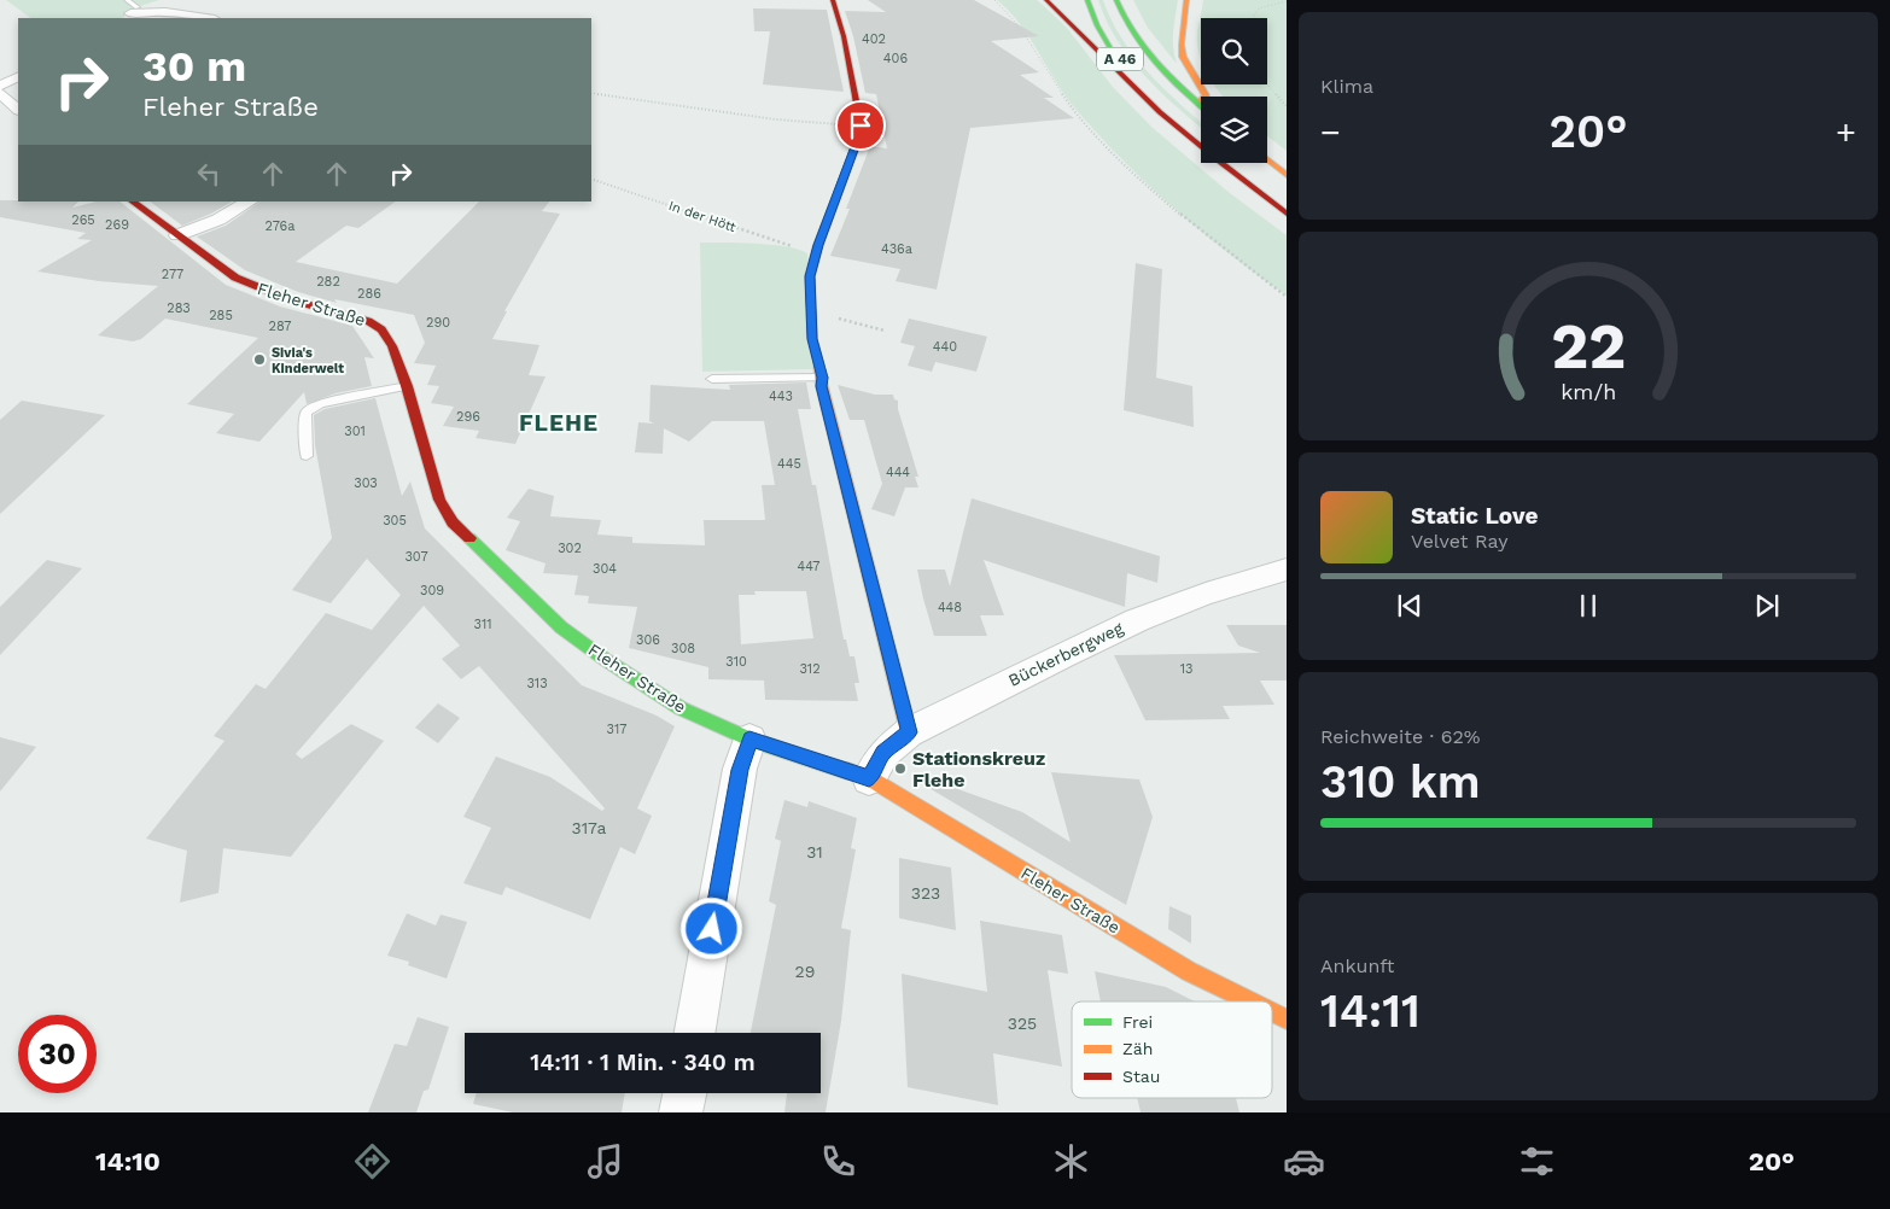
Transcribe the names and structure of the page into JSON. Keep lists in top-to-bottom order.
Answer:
{
  "streets": {
    "main road": ["A 46", "Fleher Straße"],
    "street": ["Bückerbergweg"],
    "path": ["In der Hött"]
  },
  "crossings": [
    ["Fleher Straße", "Bückerbergweg"]
  ],
  "districts": ["FLEHE"],
  "places": ["Sivia's Kinderwelt", "Stationskreuz Flehe"],
  "house_numbers": [
    "402",
    "406",
    "265",
    "269",
    "276a",
    "436a",
    "277",
    "282",
    "286",
    "283",
    "285",
    "290",
    "287",
    "440",
    "443",
    "296",
    "301",
    "445",
    "444",
    "303",
    "305",
    "302",
    "307",
    "447",
    "304",
    "309",
    "448",
    "311",
    "306",
    "308",
    "310",
    "312",
    "13",
    "313",
    "317",
    "317a",
    "31",
    "323",
    "29",
    "325"
  ],
  "legend": ["Frei", "Zäh", "Stau"],
  "page": {
    "tile": [
      "Klima",
      ["Reichweite · 62%", "310 km"],
      ["Ankunft", "14:11"]
    ],
    "turn": ["30 m", "Fleher Straße"],
    "heat": ["−", "20°", "+"],
    "song": ["Static Love", "Velvet Ray"],
    "limit": "30",
    "trip": "14:11 · 1 Min. · 340 m",
    "tabs": ["14:10", "20°"],
    "gauge": ["22", "km/h"]
  }
}
